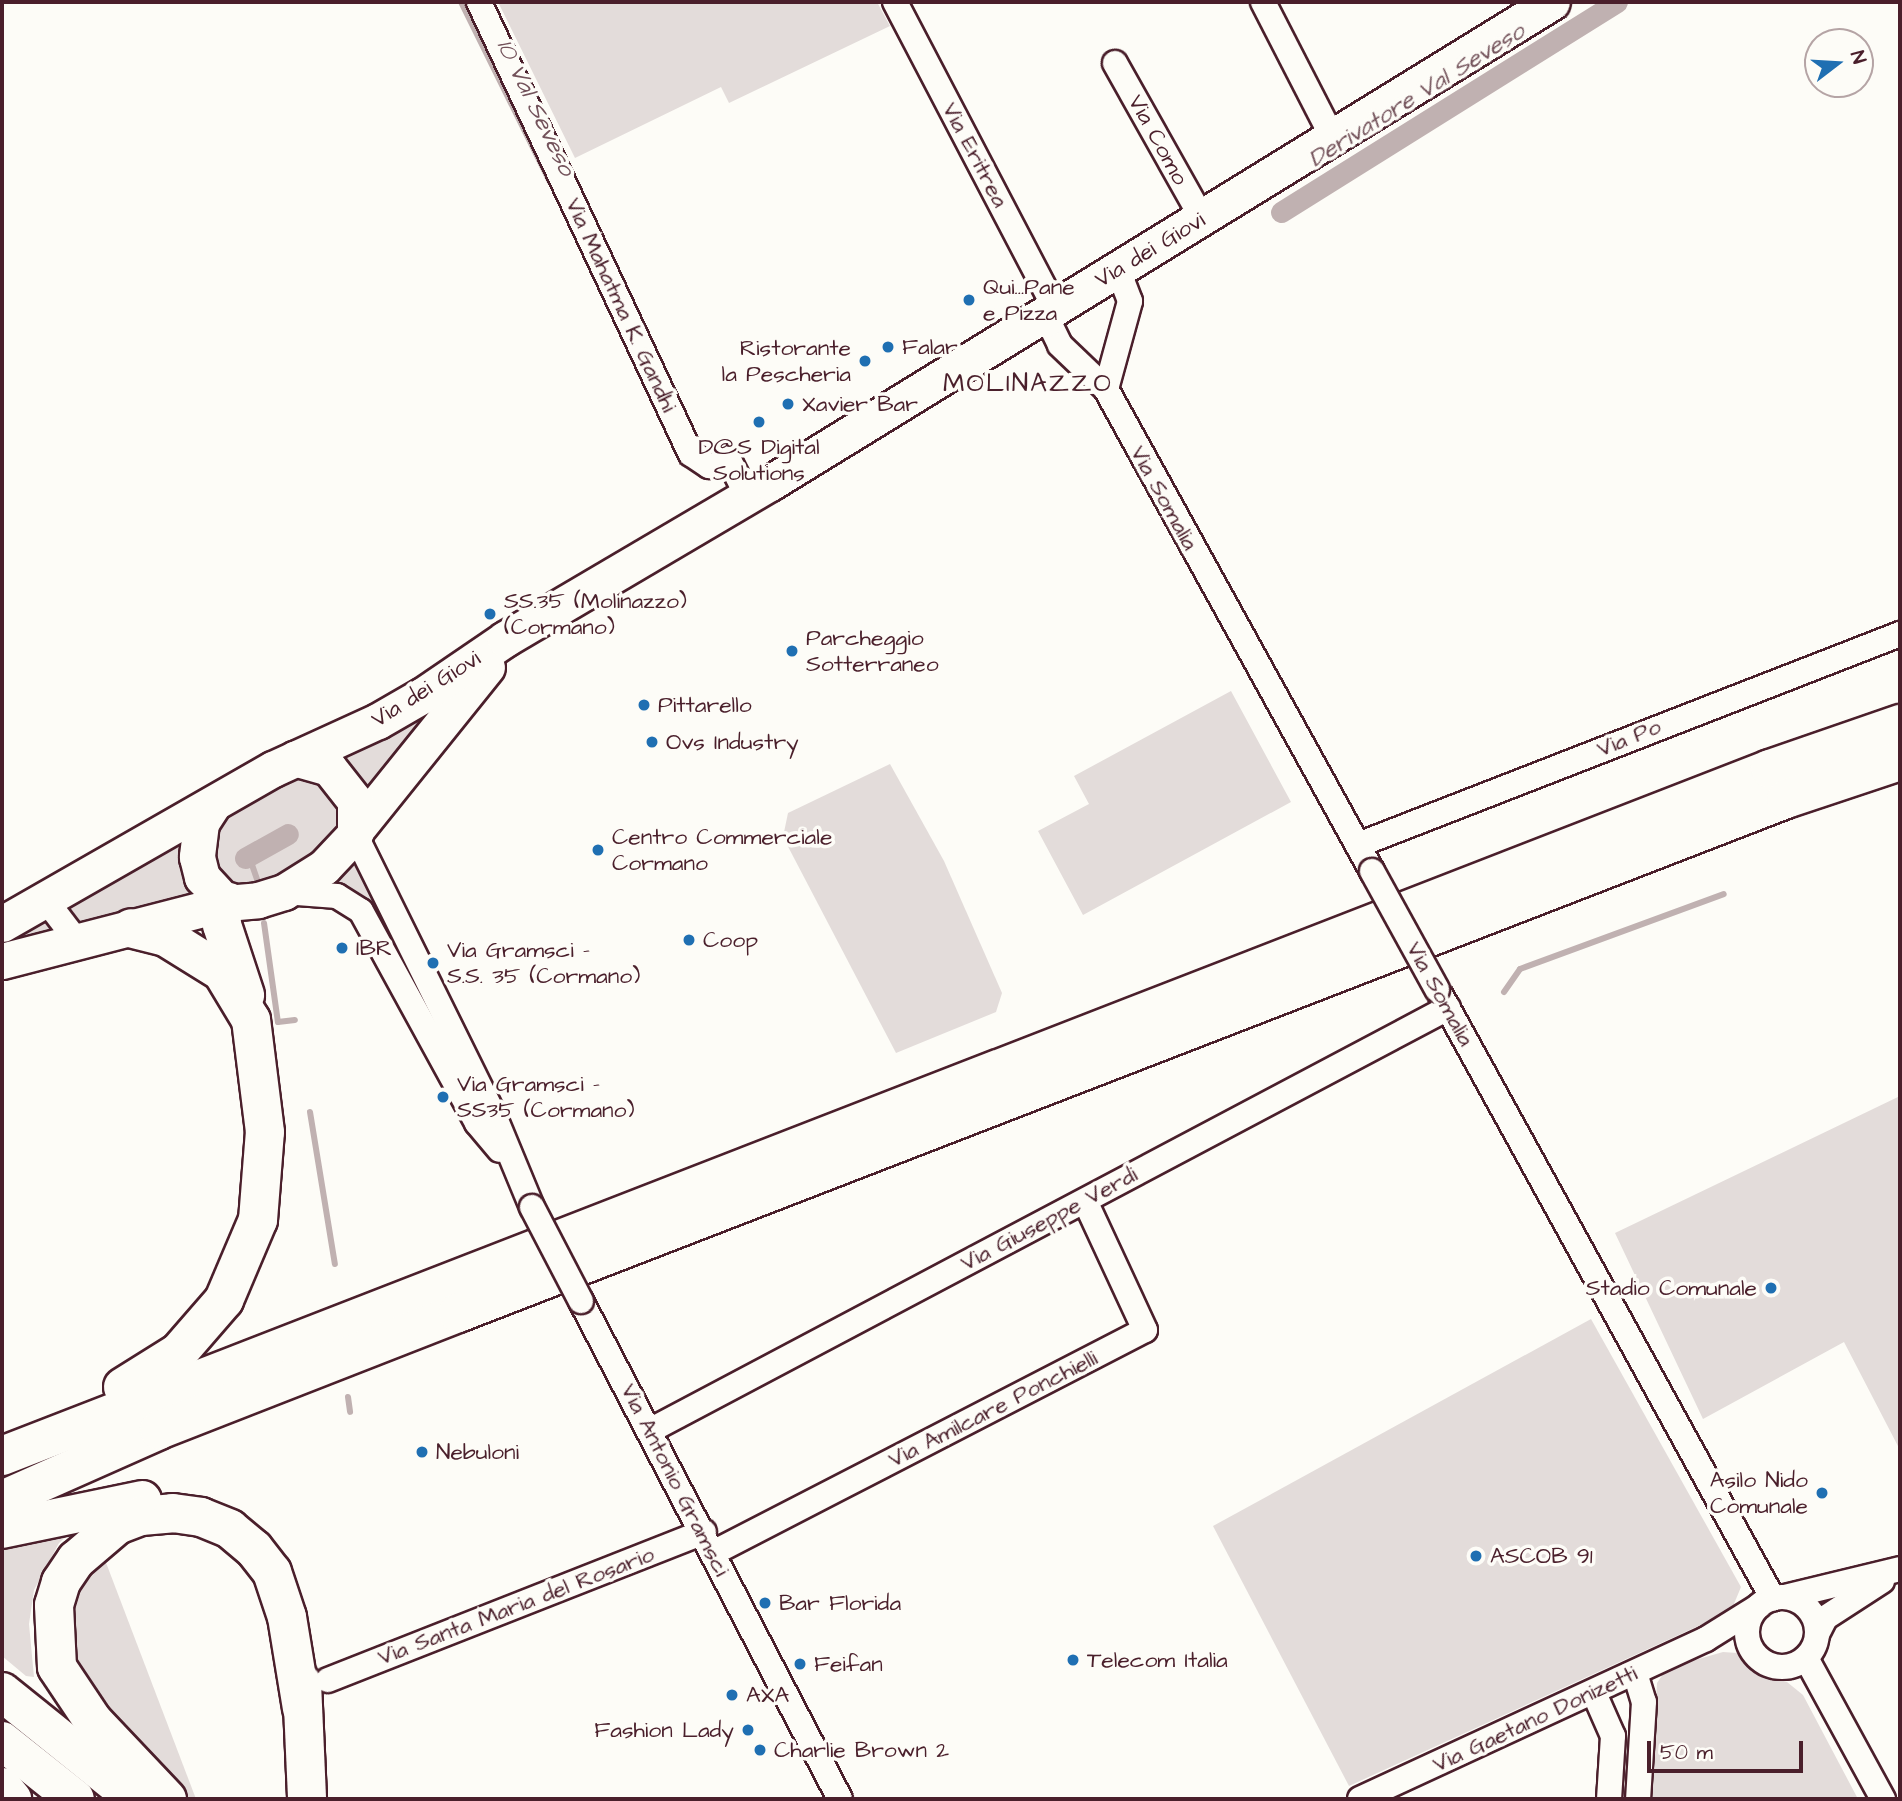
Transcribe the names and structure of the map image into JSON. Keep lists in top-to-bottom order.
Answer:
{
  "streets": {
    "main road": ["Via dei Giovi"],
    "street": [
      "Via Como",
      "Via Eritrea",
      "Via Mahatma K. Gandhi",
      "Via Somalia",
      "Via Po",
      "Via Giuseppe Verdi",
      "Via Amilcare Ponchielli",
      "Via Antonio Gramsci",
      "Via Santa Maria del Rosario",
      "Via Gaetano Donizetti"
    ]
  },
  "crossings": [
    ["Via Como", "Via dei Giovi"],
    ["Via Eritrea", "Via dei Giovi"],
    ["Via Eritrea", "Via Somalia"],
    ["Via dei Giovi", "Via Mahatma K. Gandhi"],
    ["Via dei Giovi", "Via Somalia"],
    ["Via dei Giovi", "Via Antonio Gramsci"],
    ["Via Somalia", "Via Po"],
    ["Via Somalia", "Via Giuseppe Verdi"],
    ["Via Somalia", "Via Gaetano Donizetti"],
    ["Via Giuseppe Verdi", "Via Amilcare Ponchielli"],
    ["Via Giuseppe Verdi", "Via Antonio Gramsci"],
    ["Via Amilcare Ponchielli", "Via Antonio Gramsci"],
    ["Via Amilcare Ponchielli", "Via Santa Maria del Rosario"],
    ["Via Antonio Gramsci", "Via Santa Maria del Rosario"]
  ],
  "districts": ["MOLINAZZO"],
  "water": ["Derivatore Val Seveso", "10 Val Seveso"],
  "places": [
    "Qui...Pane e Pizza",
    "Falar",
    "Ristorante la Pescheria",
    "Xavier Bar",
    "D@S Digital Solutions",
    "SS.35 (Molinazzo) (Cormano)",
    "Parcheggio Sotterraneo",
    "Pittarello",
    "Ovs Industry",
    "Centro Commerciale Cormano",
    "Coop",
    "IBR",
    "Via Gramsci - S.S. 35 (Cormano)",
    "Via Gramsci - SS35 (Cormano)",
    "Stadio Comunale",
    "Nebuloni",
    "Asilo Nido Comunale",
    "ASCOB 91",
    "Bar Florida",
    "Telecom Italia",
    "Feifan",
    "AXA",
    "Fashion Lady",
    "Charlie Brown 2"
  ],
  "scale_bar": "50 m",
  "north": "right"
}
